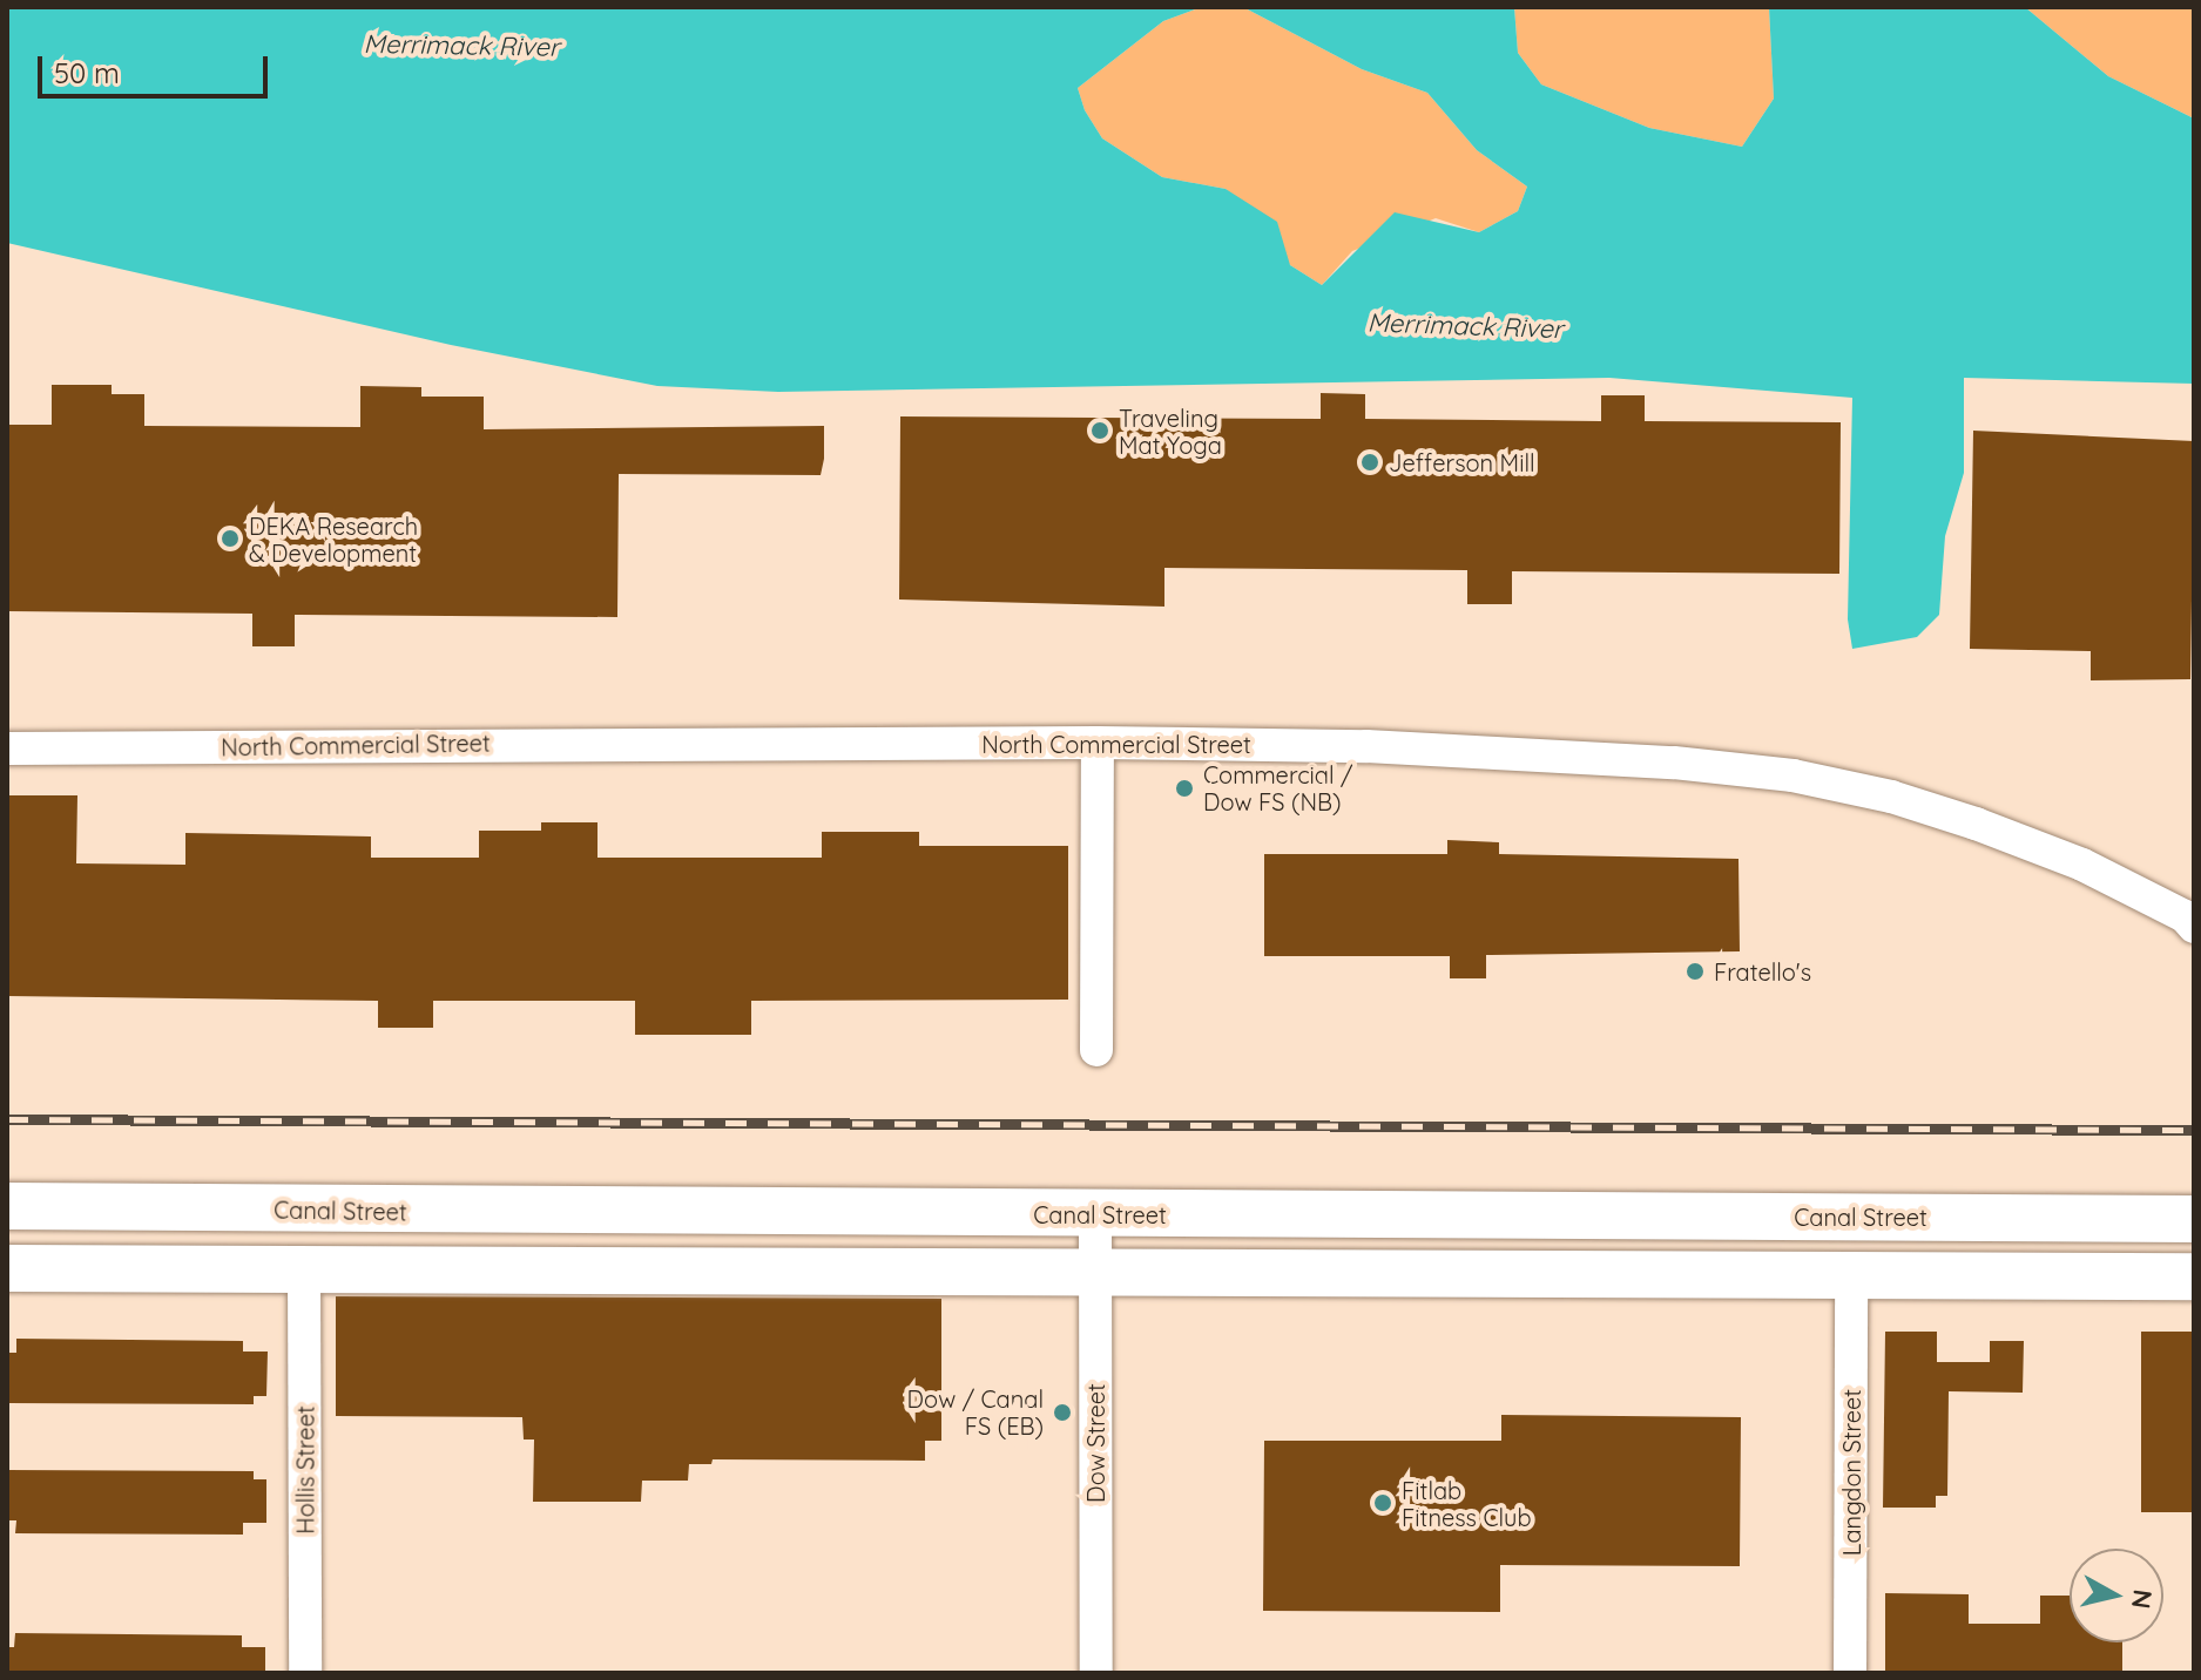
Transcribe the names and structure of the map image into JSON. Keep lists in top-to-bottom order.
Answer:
{
  "streets": {
    "street": [
      "North Commercial Street",
      "Canal Street",
      "Dow Street",
      "Hollis Street",
      "Langdon Street"
    ]
  },
  "crossings": [
    ["Canal Street", "Dow Street"]
  ],
  "water": ["Merrimack River"],
  "places": [
    "Traveling Mat Yoga",
    "Jefferson Mill",
    "DEKA Research & Development",
    "Commercial / Dow FS (NB)",
    "Fratello's",
    "Dow / Canal FS (EB)",
    "Fitlab Fitness Club"
  ],
  "scale_bar": "50 m",
  "north": "right"
}
